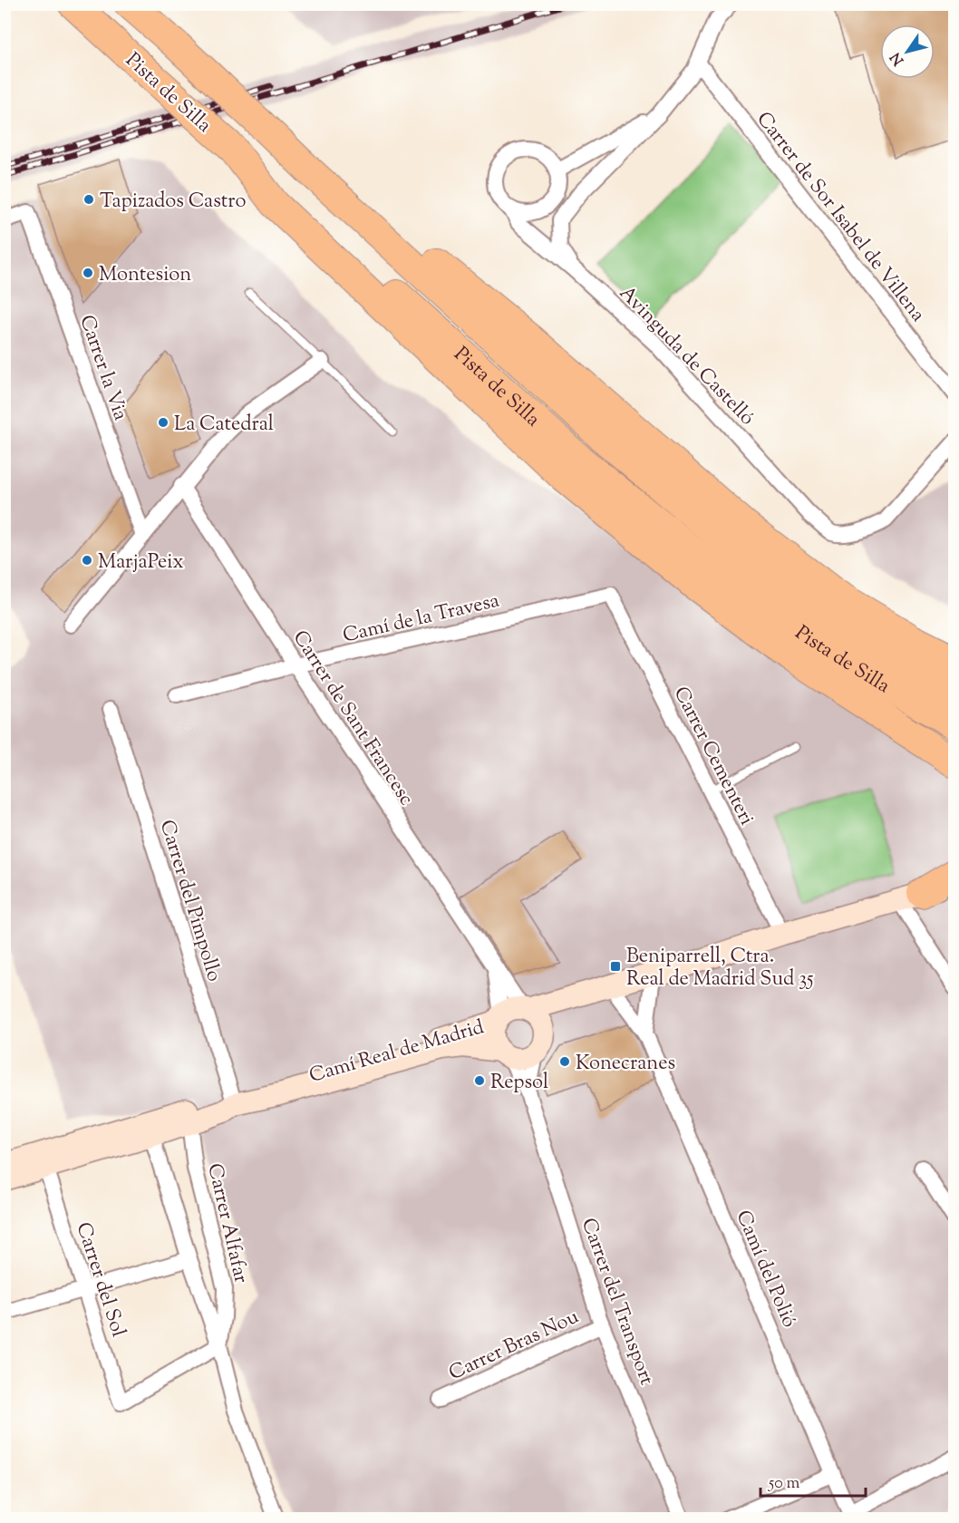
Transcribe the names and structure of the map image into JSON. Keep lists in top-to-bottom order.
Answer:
{
  "streets": {
    "highway": ["Pista de Silla"],
    "street": [
      "Carrer de Sor Isabel de Villena",
      "Avinguda de Castelló",
      "Carrer la Via",
      "Camí de la Travesa",
      "Carrer de Sant Francesc",
      "Carrer Cementeri",
      "Carrer del Pimpollo",
      "Camí Real de Madrid",
      "Carrer Alfafar",
      "Camí del Polió",
      "Carrer del Sol",
      "Carrer del Transport",
      "Carrer Bras Nou"
    ]
  },
  "crossings": [
    ["Camí de la Travesa", "Carrer de Sant Francesc"],
    ["Camí de la Travesa", "Carrer Cementeri"],
    ["Carrer de Sant Francesc", "Camí Real de Madrid"],
    ["Carrer de Sant Francesc", "Carrer del Transport"],
    ["Carrer del Pimpollo", "Camí Real de Madrid"],
    ["Camí Real de Madrid", "Carrer Alfafar"],
    ["Camí Real de Madrid", "Carrer del Transport"],
    ["Carrer Alfafar", "Carrer del Sol"],
    ["Carrer del Transport", "Carrer Bras Nou"]
  ],
  "places": {
    "other": [
      "Tapizados Castro",
      "Montesion",
      "La Catedral",
      "MarjaPeix",
      "Konecranes",
      "Repsol"
    ],
    "transit": ["Beniparrell, Ctra. Real de Madrid Sud 35"]
  },
  "scale_bar": "50 m",
  "north": "bottom left"
}
